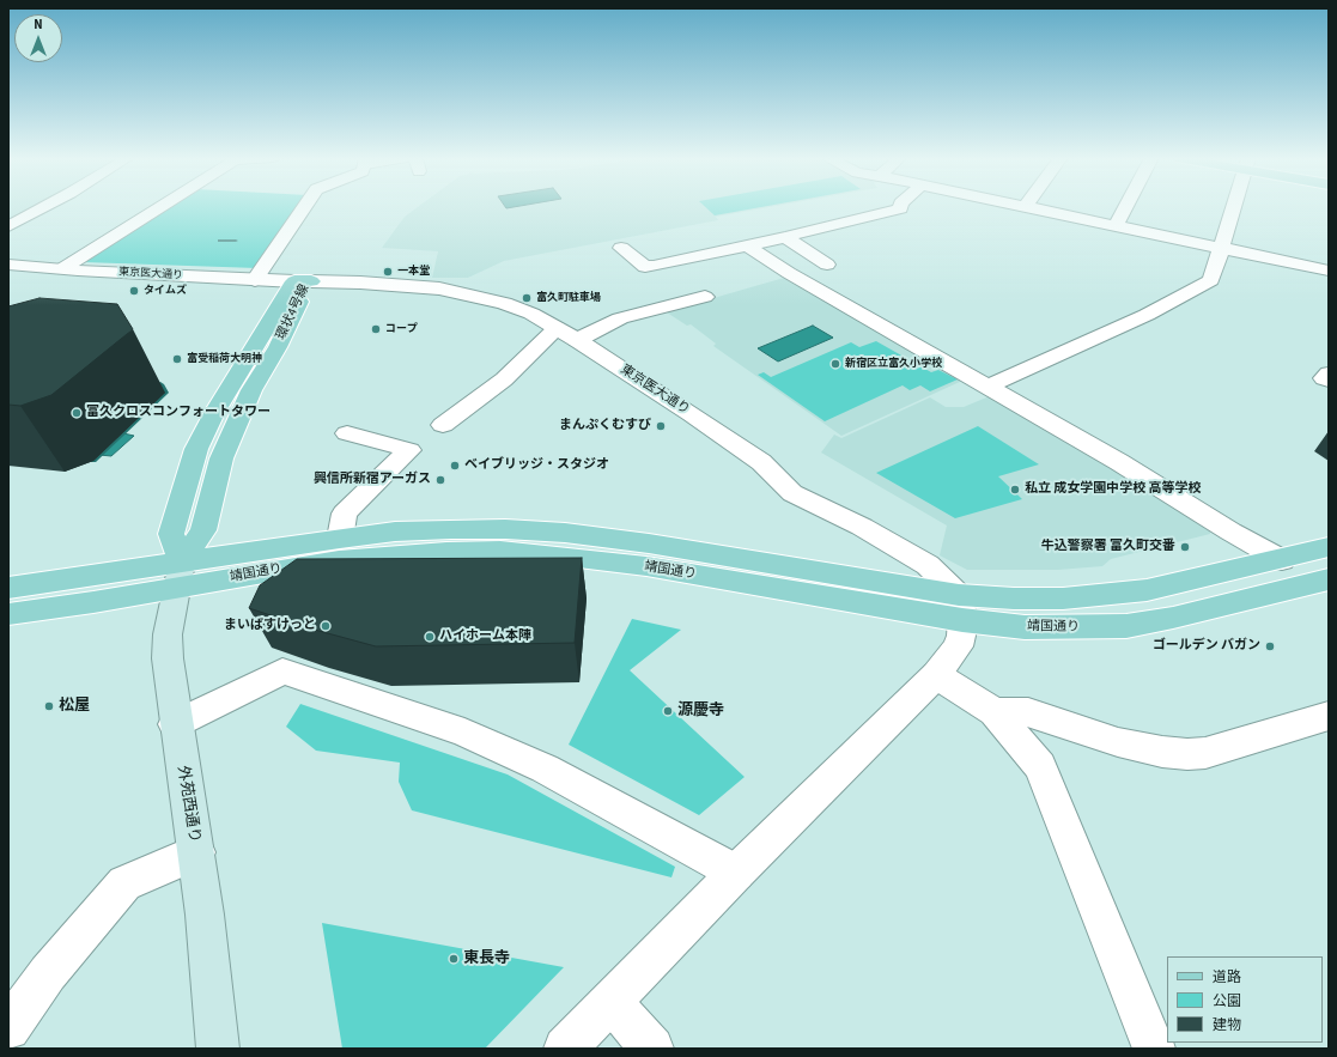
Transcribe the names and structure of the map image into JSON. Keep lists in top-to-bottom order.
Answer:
{
  "streets": {
    "main road": ["環状4号線", "靖国通り", "外苑西通り"],
    "street": ["東京医大通り"]
  },
  "crossings": [
    ["東京医大通り", "環状4号線"],
    ["東京医大通り", "靖国通り"],
    ["環状4号線", "靖国通り"],
    ["環状4号線", "外苑西通り"],
    ["靖国通り", "外苑西通り"]
  ],
  "places": [
    "一本堂",
    "タイムズ",
    "富久町駐車場",
    "コープ",
    "富受稲荷大明神",
    "新宿区立富久小学校",
    "富久クロスコンフォートタワー",
    "まんぷくむすび",
    "ベイブリッジ・スタジオ",
    "興信所新宿アーガス",
    "私立 成女学園中学校 高等学校",
    "牛込警察署 富久町交番",
    "まいばすけっと",
    "ハイホーム本陣",
    "ゴールデン バガン",
    "松屋",
    "源慶寺",
    "東長寺"
  ],
  "legend": ["道路", "公園", "建物"],
  "north": "top"
}
